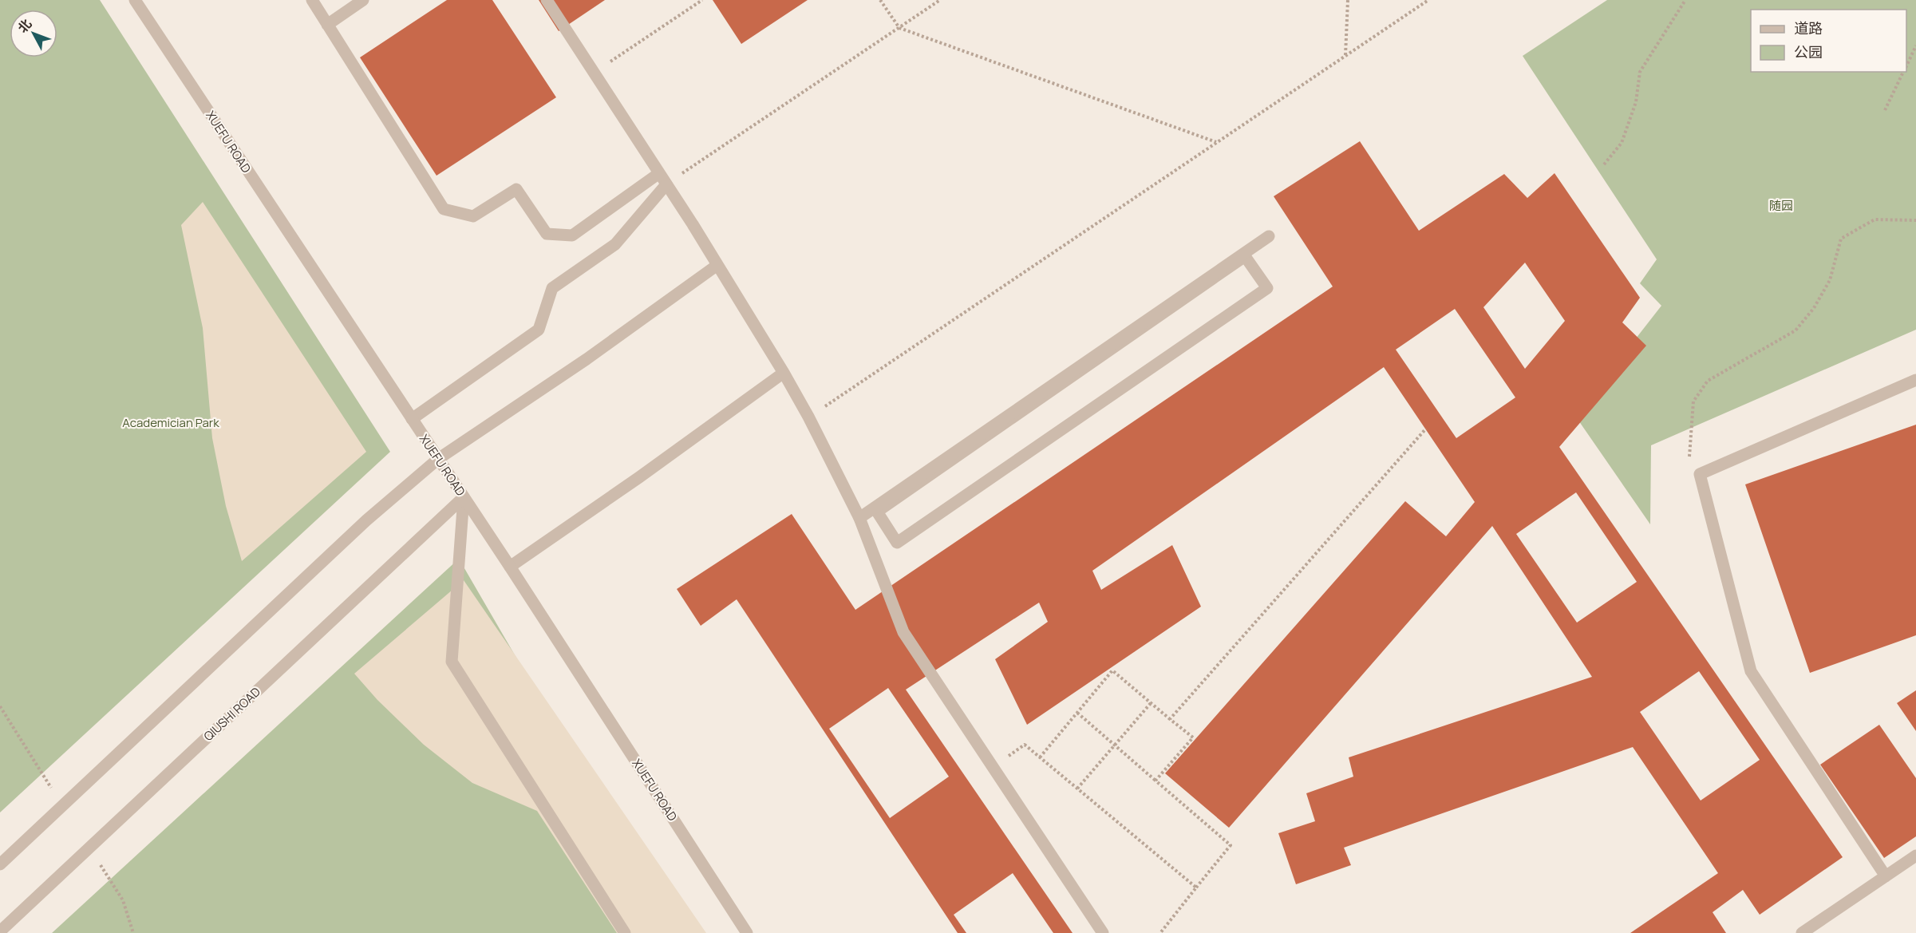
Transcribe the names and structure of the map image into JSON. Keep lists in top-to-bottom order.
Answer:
{
  "streets": {
    "street": ["XUEFU ROAD", "QIUSHI ROAD"]
  },
  "crossings": [
    ["XUEFU ROAD", "QIUSHI ROAD"]
  ],
  "parks": ["随园", "Academician Park"],
  "legend": ["道路", "公园"],
  "north": "top left"
}
